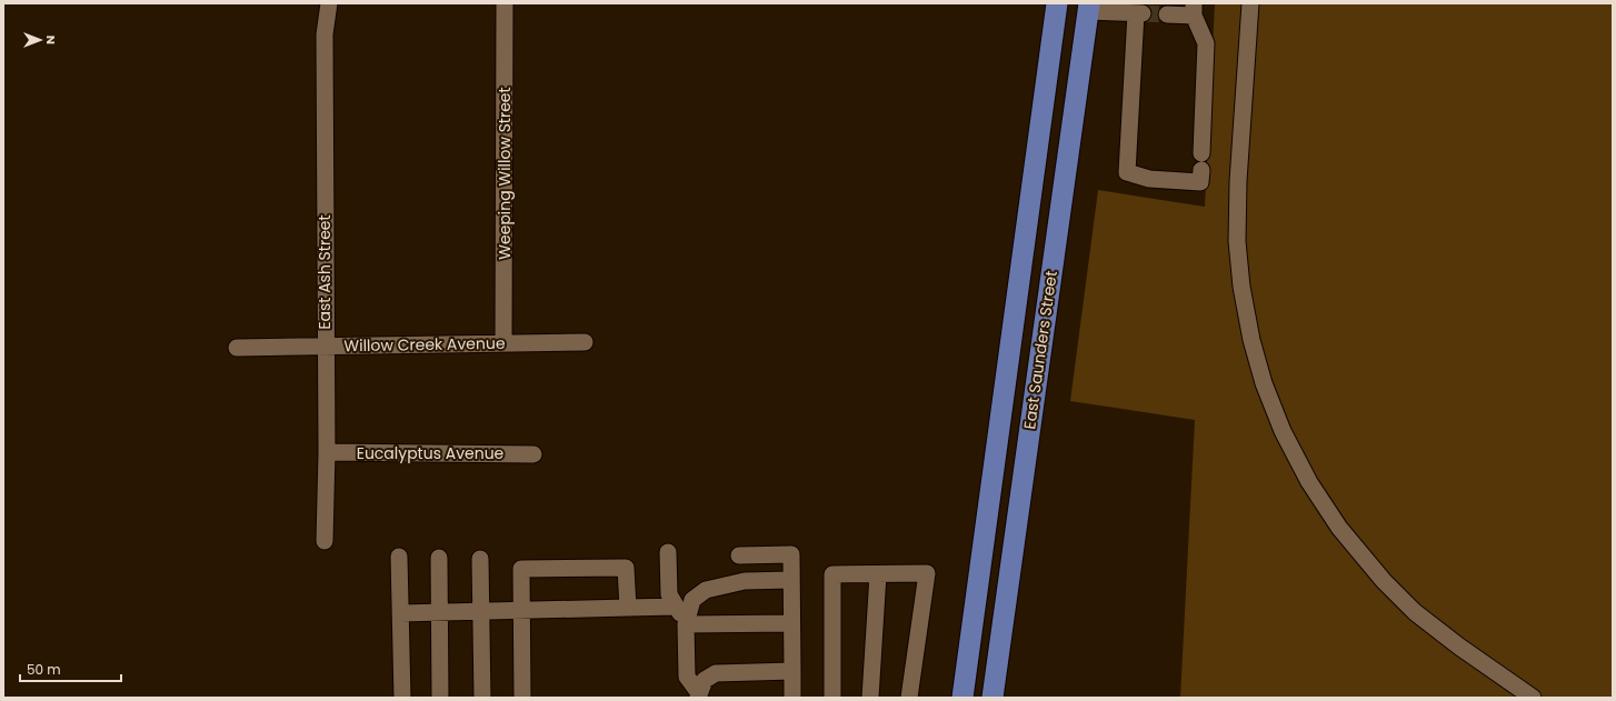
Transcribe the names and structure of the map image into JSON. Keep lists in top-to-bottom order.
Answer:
{
  "streets": {
    "main road": ["East Saunders Street"],
    "street": [
      "Weeping Willow Street",
      "East Ash Street",
      "Willow Creek Avenue",
      "Eucalyptus Avenue"
    ]
  },
  "crossings": [
    ["Weeping Willow Street", "Willow Creek Avenue"],
    ["East Ash Street", "Willow Creek Avenue"],
    ["East Ash Street", "Eucalyptus Avenue"]
  ],
  "scale_bar": "50 m",
  "north": "right"
}
